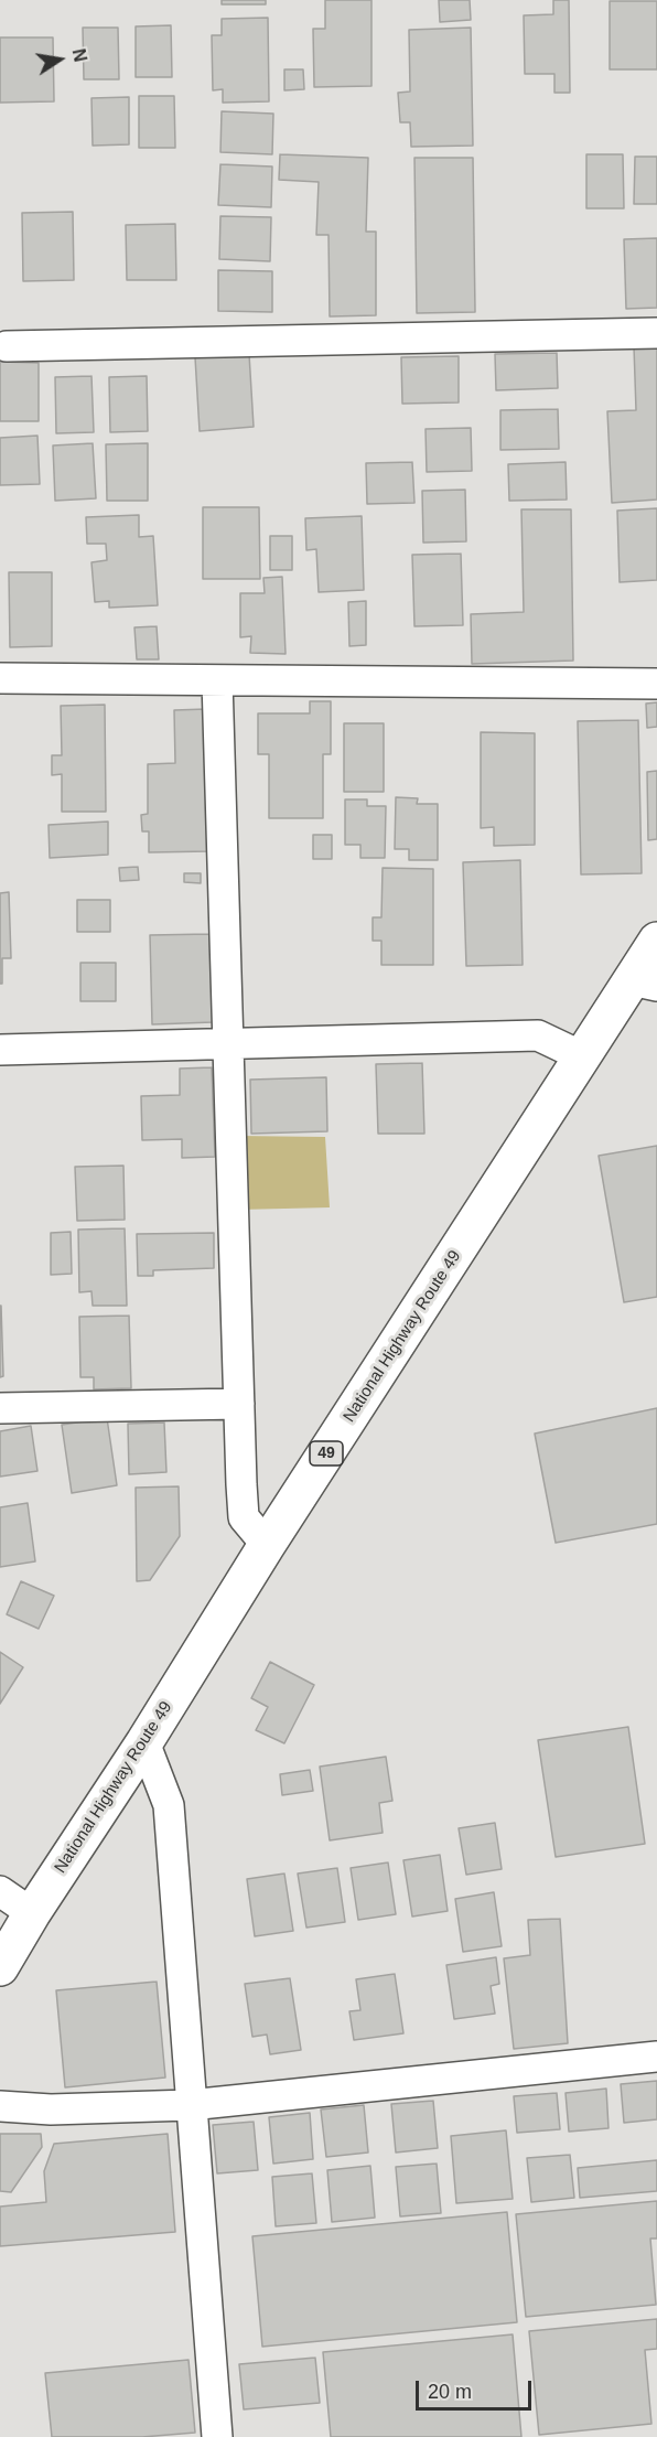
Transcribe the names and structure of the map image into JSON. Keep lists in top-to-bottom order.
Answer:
{
  "streets": {
    "highway": ["National Highway Route 49", "49"]
  },
  "scale_bar": "20 m",
  "north": "right"
}
